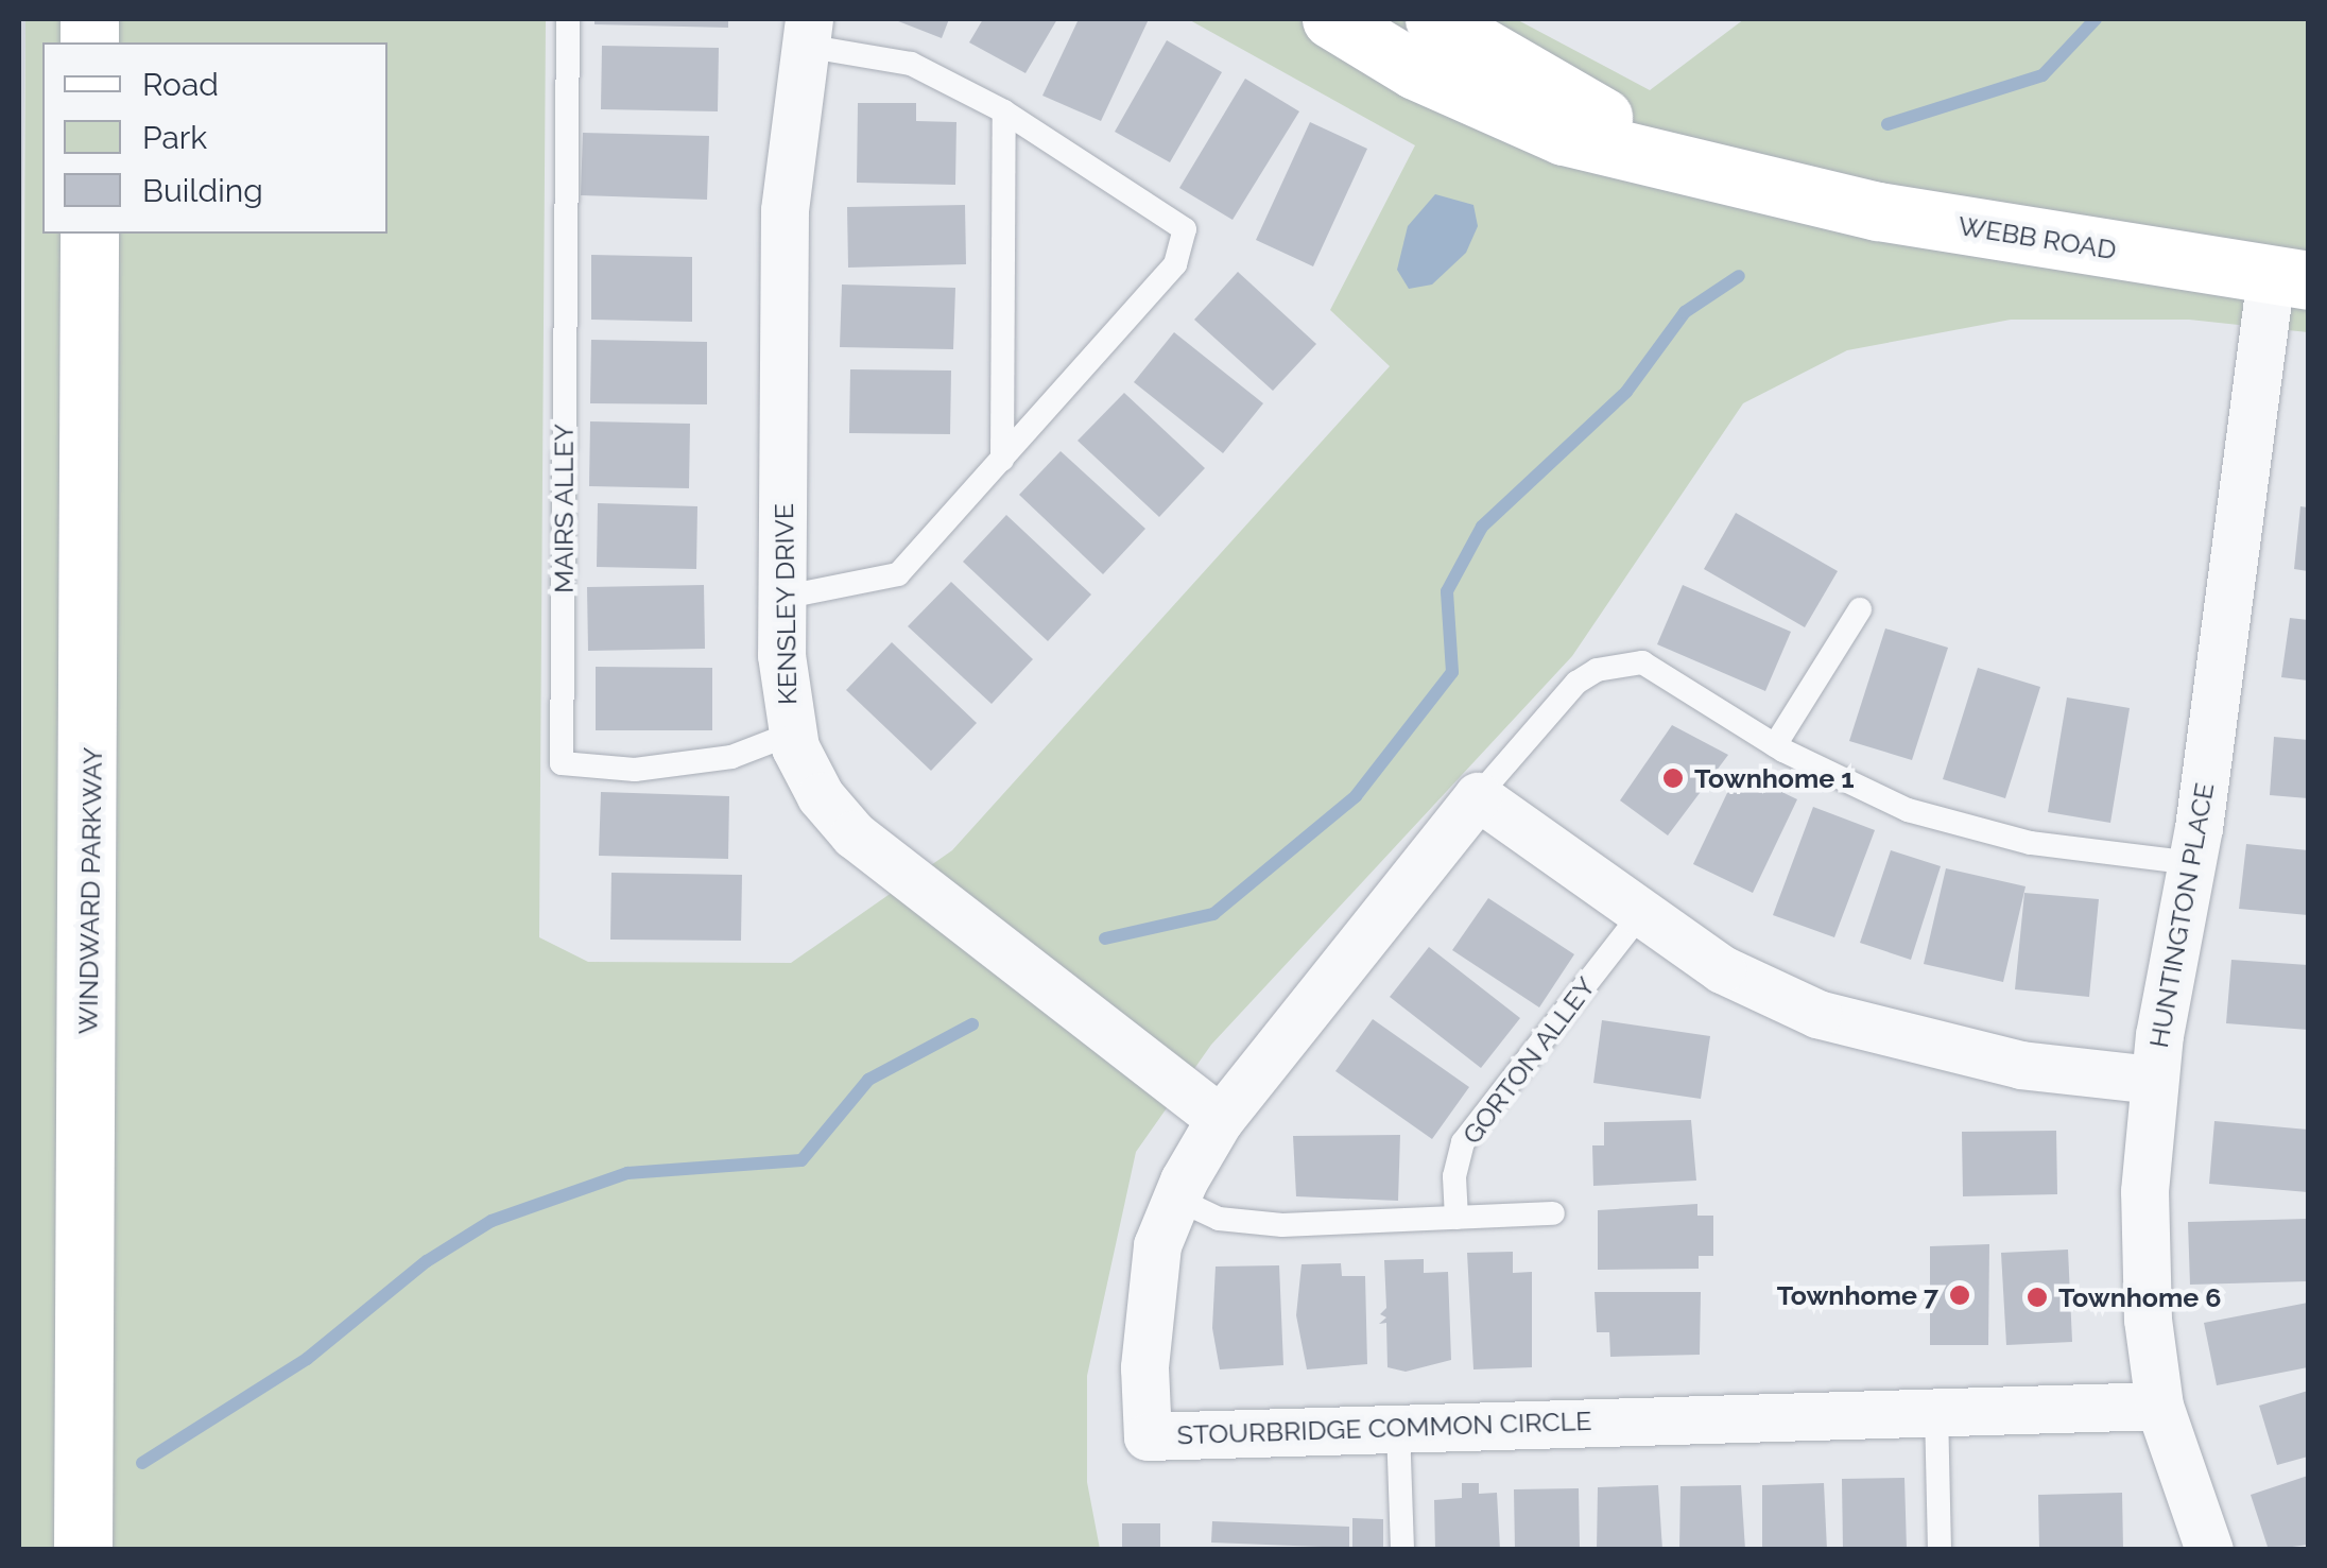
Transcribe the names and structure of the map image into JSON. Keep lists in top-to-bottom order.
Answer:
{
  "streets": {
    "street": [
      "WEBB ROAD",
      "KENSLEY DRIVE",
      "WINDWARD PARKWAY",
      "HUNTINGTON PLACE",
      "STOURBRIDGE COMMON CIRCLE"
    ],
    "lane": ["MAIRS ALLEY", "GORTON ALLEY"]
  },
  "crossings": [
    ["WEBB ROAD", "HUNTINGTON PLACE"],
    ["MAIRS ALLEY", "KENSLEY DRIVE"],
    ["KENSLEY DRIVE", "STOURBRIDGE COMMON CIRCLE"],
    ["HUNTINGTON PLACE", "STOURBRIDGE COMMON CIRCLE"]
  ],
  "places": ["Townhome 1", "Townhome 7", "Townhome 6"],
  "legend": ["Road", "Park", "Building"]
}
